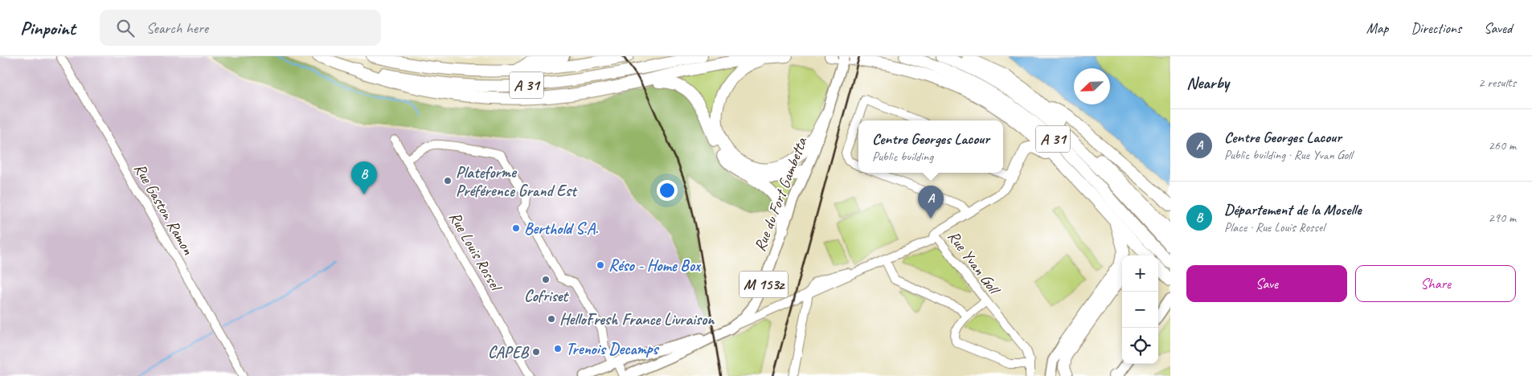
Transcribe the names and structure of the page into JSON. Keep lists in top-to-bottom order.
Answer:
{
  "streets": {
    "highway": ["A 31"],
    "main road": ["Rue du Fort Gambetta", "M 153z"],
    "street": ["Rue Gaston Ramon", "Rue Louis Rossel", "Rue Yvan Goll"]
  },
  "places": [
    "Plateforme Préférence Grand Est",
    "Berthold S.A.",
    "Réso - Home Box",
    "Cofriset",
    "HelloFresh France Livraison",
    "Trenois Decamps",
    "CAPEB"
  ],
  "north": "bottom left",
  "page": {
    "header": "Pinpoint",
    "search": "Search here",
    "nav": ["Map", "Directions", "Saved"],
    "heading": ["Nearby", "2 results"],
    "list": [
      {
        "mark": "A",
        "name": "Centre Georges Lacour",
        "note": "Public building · Rue Yvan Goll",
        "value": "260 m"
      },
      {
        "mark": "B",
        "name": "Département de la Moselle",
        "note": "Place · Rue Louis Rossel",
        "value": "290 m"
      }
    ],
    "popup": ["Centre Georges Lacour", "Public building"],
    "pins": ["B", "A"],
    "buttons": ["Save", "Share"],
    "map_buttons": ["+", "−"]
  }
}
